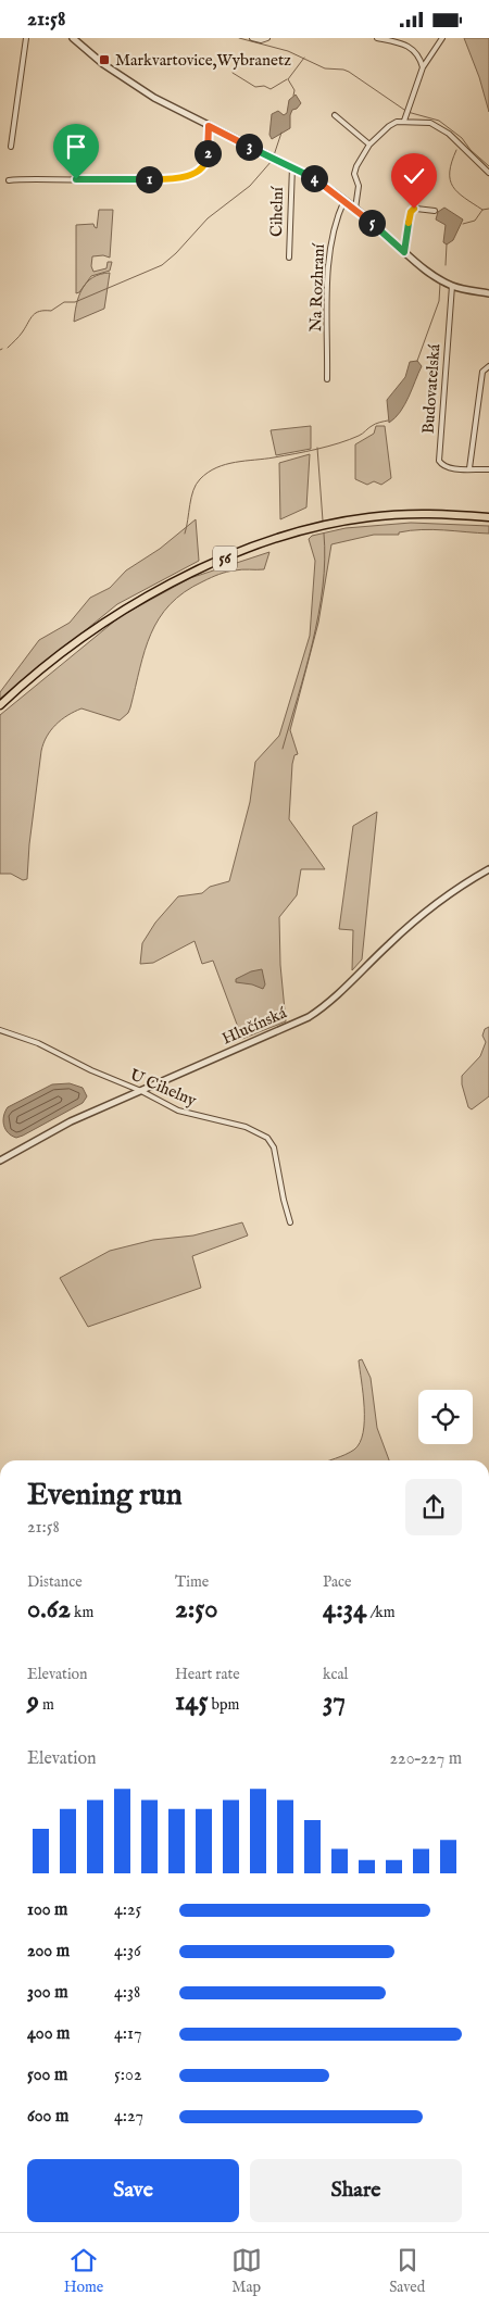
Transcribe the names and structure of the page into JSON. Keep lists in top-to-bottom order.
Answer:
{
  "streets": {
    "main road": ["56"],
    "street": [
      "Cihelní",
      "Na Rozhraní",
      "Budovatelská",
      "Hlučínská",
      "U Cihelny"
    ]
  },
  "crossings": [
    ["Hlučínská", "U Cihelny"]
  ],
  "places": {
    "transit": ["Markvartovice,Wybranetz"]
  },
  "page": {
    "status": "21:58",
    "pins": [
      "3",
      "2",
      "4",
      "1",
      "5"
    ],
    "heading": ["Evening run", "21:58"],
    "stats": [
      ["Distance", "0.62 km"],
      ["Time", "2:50"],
      ["Pace", "4:34 /km"],
      ["Elevation", "9 m"],
      ["Heart rate", "145 bpm"],
      ["kcal", "37"]
    ],
    "chart": ["Elevation", "220–227 m"],
    "list": [
      {
        "name": "100 m",
        "note": "4:25"
      },
      {
        "name": "200 m",
        "note": "4:36"
      },
      {
        "name": "300 m",
        "note": "4:38"
      },
      {
        "name": "400 m",
        "note": "4:17"
      },
      {
        "name": "500 m",
        "note": "5:02"
      },
      {
        "name": "600 m",
        "note": "4:27"
      }
    ],
    "buttons": ["Save", "Share"],
    "tabs": ["Home", "Map", "Saved"]
  }
}
